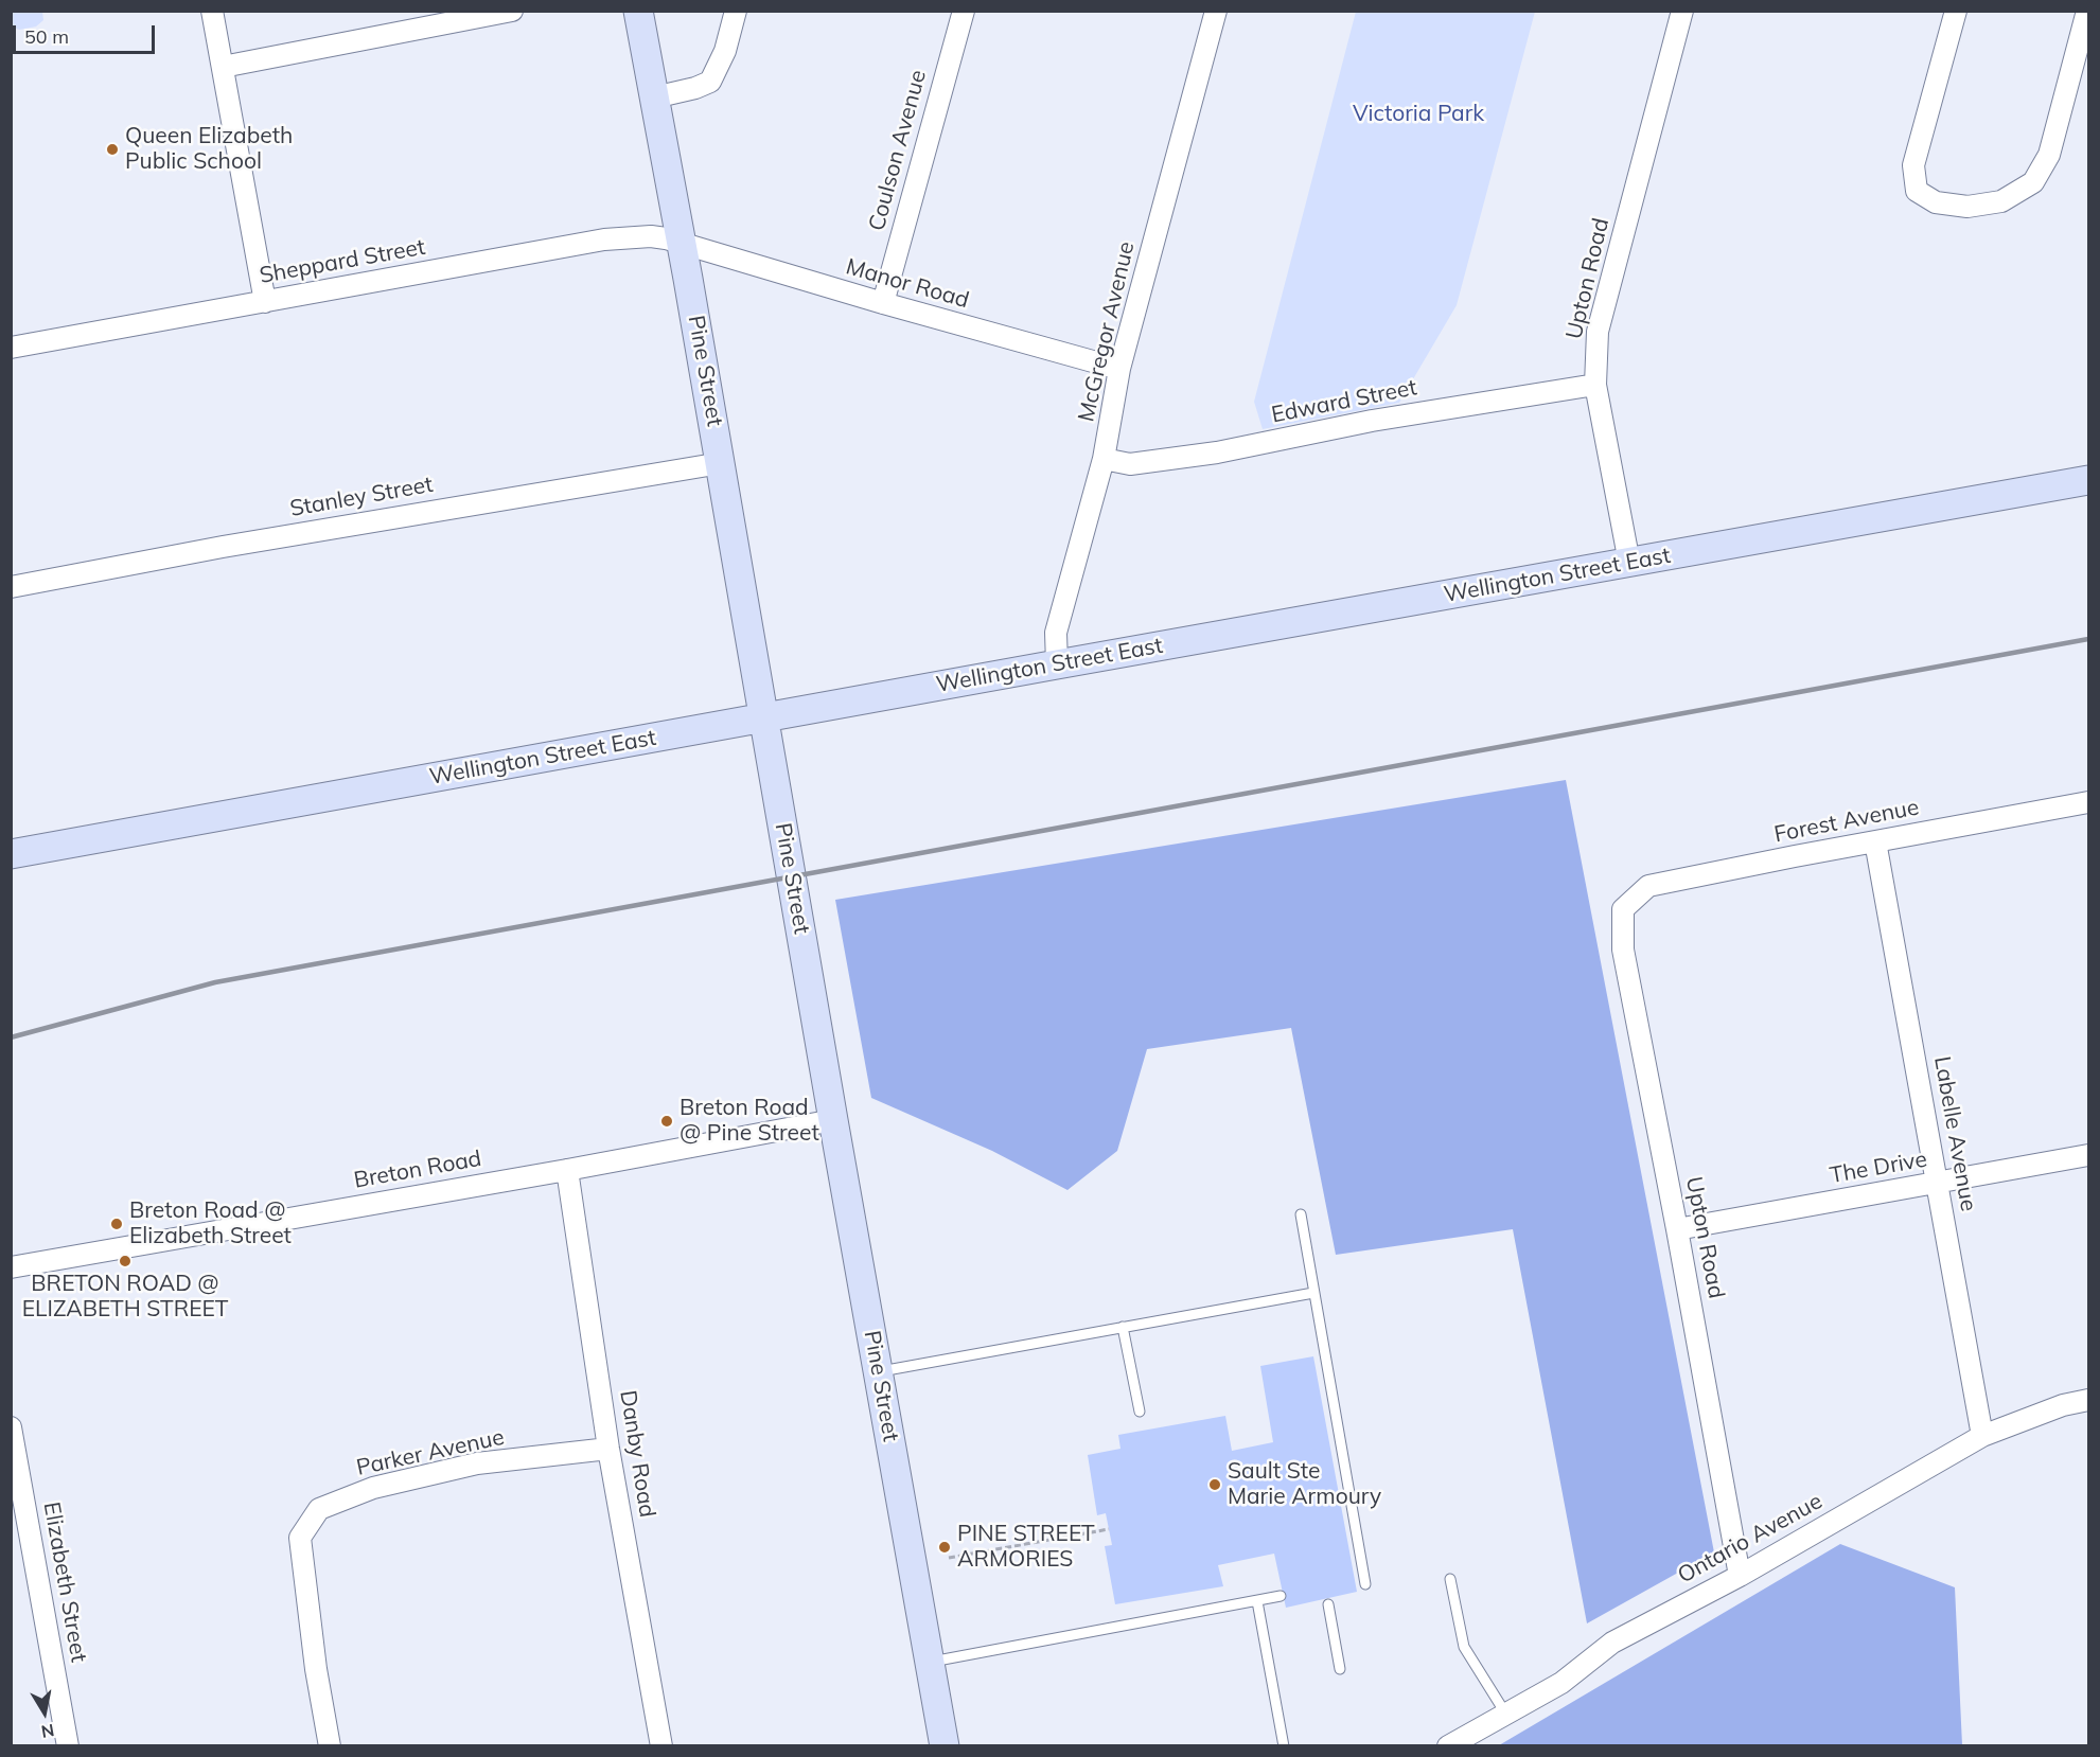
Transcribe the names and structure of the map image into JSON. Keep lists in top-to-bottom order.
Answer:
{
  "streets": {
    "main road": ["Pine Street", "Wellington Street East"],
    "street": [
      "Coulson Avenue",
      "Sheppard Street",
      "Upton Road",
      "Manor Road",
      "McGregor Avenue",
      "Edward Street",
      "Stanley Street",
      "Forest Avenue",
      "Labelle Avenue",
      "The Drive",
      "Breton Road",
      "Parker Avenue",
      "Danby Road",
      "Ontario Avenue",
      "Elizabeth Street"
    ]
  },
  "crossings": [
    ["Coulson Avenue", "Manor Road"],
    ["Sheppard Street", "Manor Road"],
    ["Sheppard Street", "Pine Street"],
    ["Upton Road", "Edward Street"],
    ["Upton Road", "Wellington Street East"],
    ["Upton Road", "Forest Avenue"],
    ["Upton Road", "The Drive"],
    ["Upton Road", "Ontario Avenue"],
    ["Manor Road", "McGregor Avenue"],
    ["Manor Road", "Pine Street"],
    ["McGregor Avenue", "Edward Street"],
    ["McGregor Avenue", "Wellington Street East"],
    ["Pine Street", "Stanley Street"],
    ["Pine Street", "Wellington Street East"],
    ["Pine Street", "Breton Road"],
    ["Forest Avenue", "Labelle Avenue"],
    ["Labelle Avenue", "The Drive"],
    ["Labelle Avenue", "Ontario Avenue"],
    ["Breton Road", "Danby Road"],
    ["Parker Avenue", "Danby Road"]
  ],
  "parks": ["Victoria Park"],
  "places": [
    "Queen Elizabeth Public School",
    "Breton Road @ Pine Street",
    "Breton Road @ Elizabeth Street",
    "BRETON ROAD @ ELIZABETH STREET",
    "Sault Ste Marie Armoury",
    "PINE STREET ARMORIES"
  ],
  "scale_bar": "50 m",
  "north": "bottom"
}
